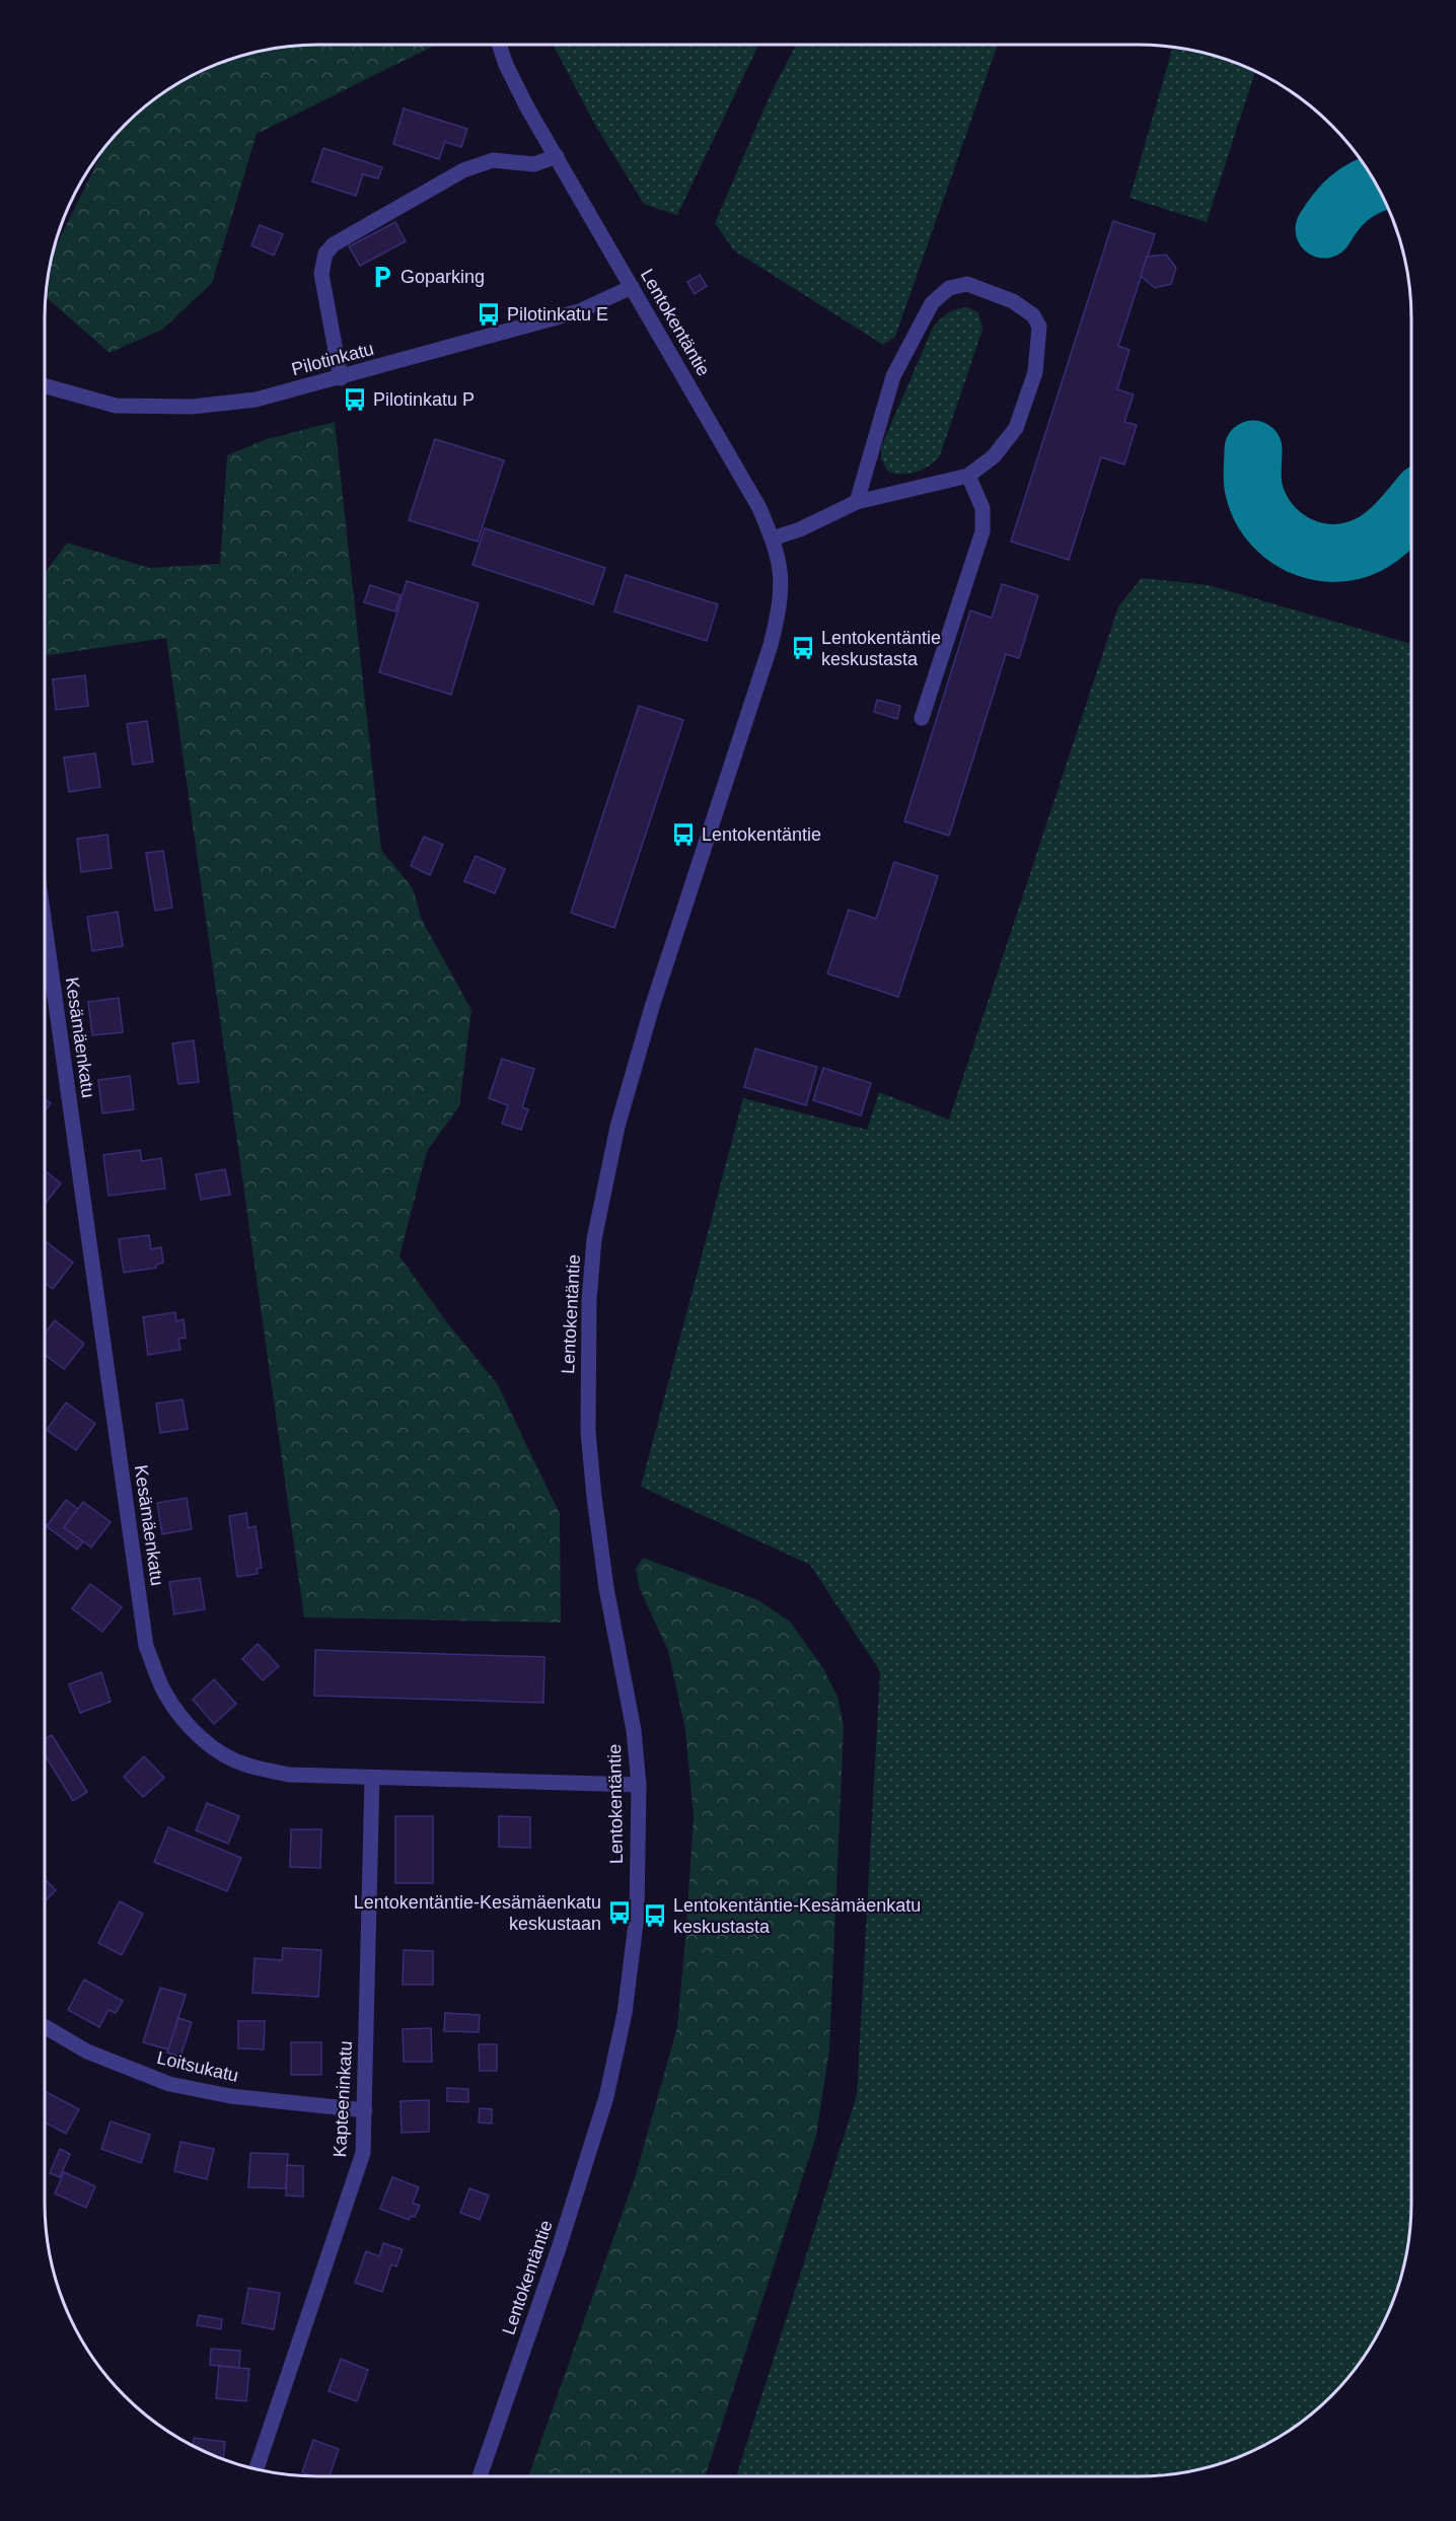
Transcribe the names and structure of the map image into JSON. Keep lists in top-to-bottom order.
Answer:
{
  "streets": {
    "street": [
      "Lentokentäntie",
      "Pilotinkatu",
      "Kesämäenkatu",
      "Loitsukatu",
      "Kapteeninkatu"
    ]
  },
  "crossings": [
    ["Lentokentäntie", "Pilotinkatu"],
    ["Lentokentäntie", "Kesämäenkatu"],
    ["Kesämäenkatu", "Kapteeninkatu"],
    ["Loitsukatu", "Kapteeninkatu"]
  ],
  "places": {
    "parking": ["Goparking"],
    "bus stop": [
      "Pilotinkatu E",
      "Pilotinkatu P",
      "Lentokentäntie keskustasta",
      "Lentokentäntie",
      "Lentokentäntie-Kesämäenkatu keskustaan",
      "Lentokentäntie-Kesämäenkatu keskustasta"
    ]
  }
}
